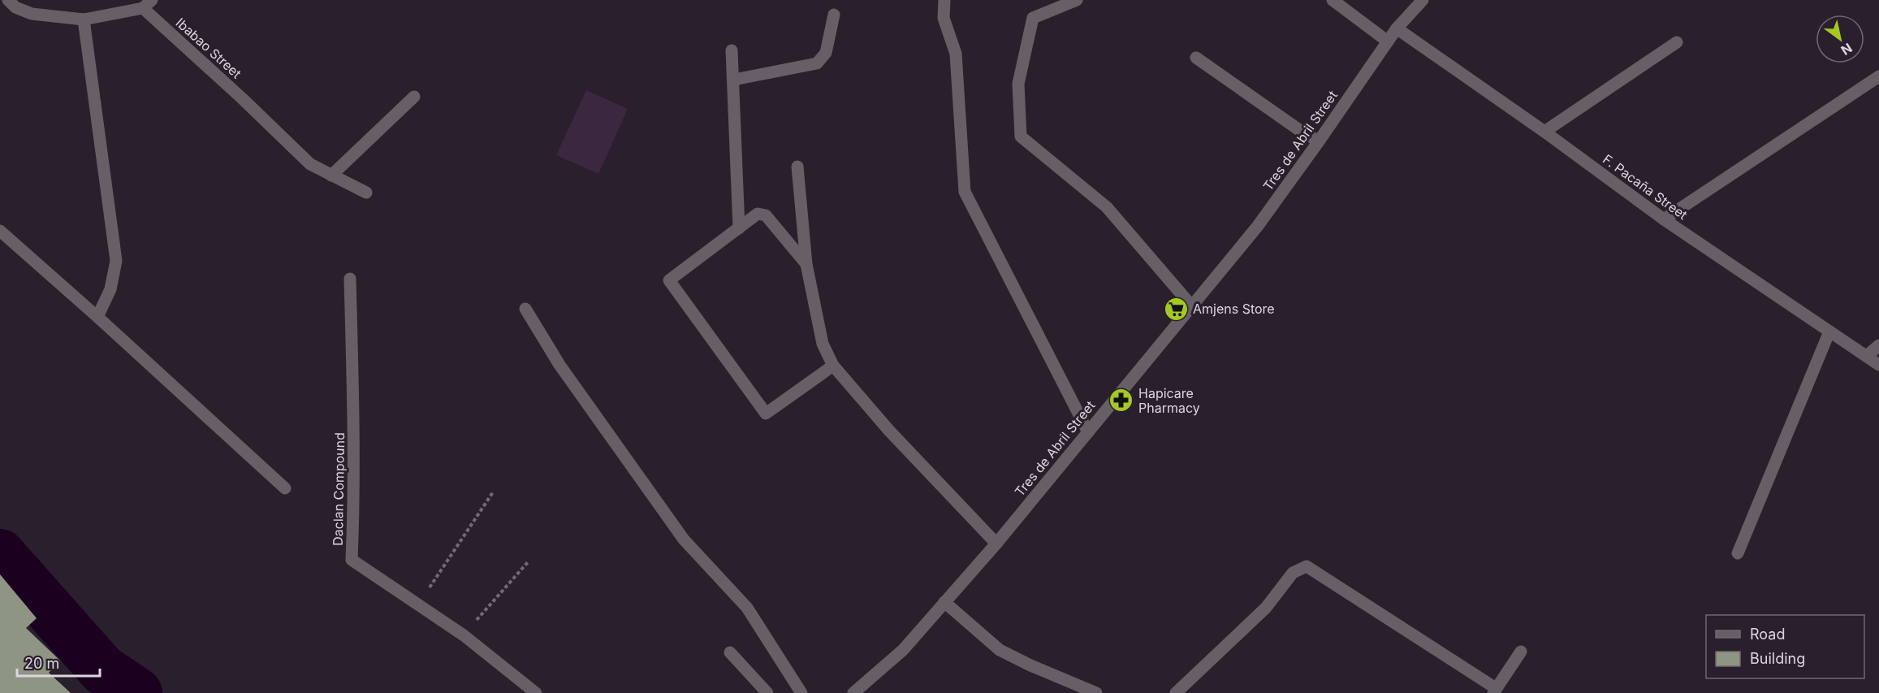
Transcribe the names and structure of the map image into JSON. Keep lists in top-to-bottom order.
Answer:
{
  "streets": {
    "street": [
      "Ibabao Street",
      "Tres de Abril Street",
      "F. Pacaña Street",
      "Daclan Compound"
    ]
  },
  "crossings": [
    ["Tres de Abril Street", "F. Pacaña Street"]
  ],
  "places": {
    "supermarket": ["Amjens Store"],
    "pharmacy": ["Hapicare Pharmacy"]
  },
  "legend": ["Road", "Building"],
  "scale_bar": "20 m",
  "north": "bottom right"
}
